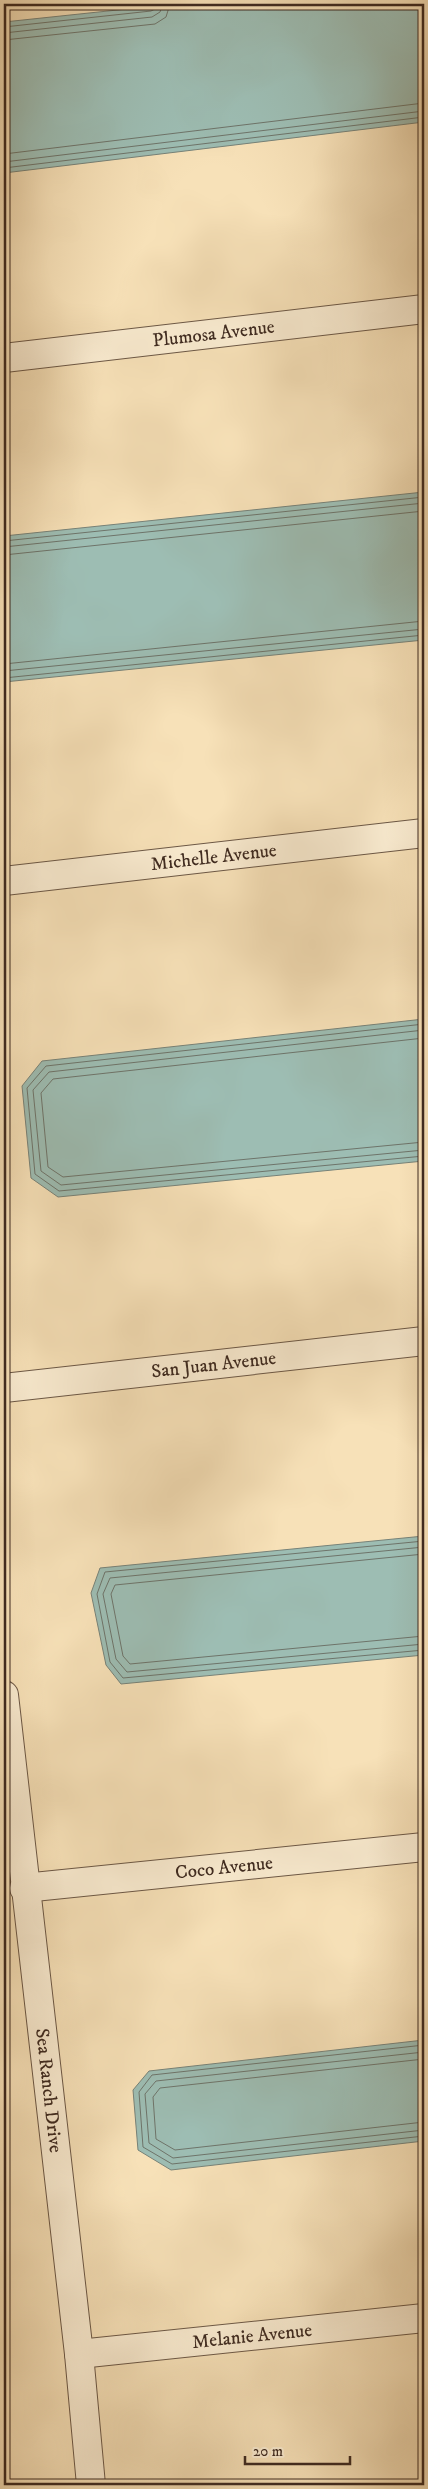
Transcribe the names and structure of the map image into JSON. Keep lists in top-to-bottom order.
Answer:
{
  "streets": {
    "street": [
      "Plumosa Avenue",
      "Michelle Avenue",
      "San Juan Avenue",
      "Coco Avenue",
      "Sea Ranch Drive",
      "Melanie Avenue"
    ]
  },
  "crossings": [
    ["Coco Avenue", "Sea Ranch Drive"],
    ["Sea Ranch Drive", "Melanie Avenue"]
  ],
  "scale_bar": "20 m"
}
